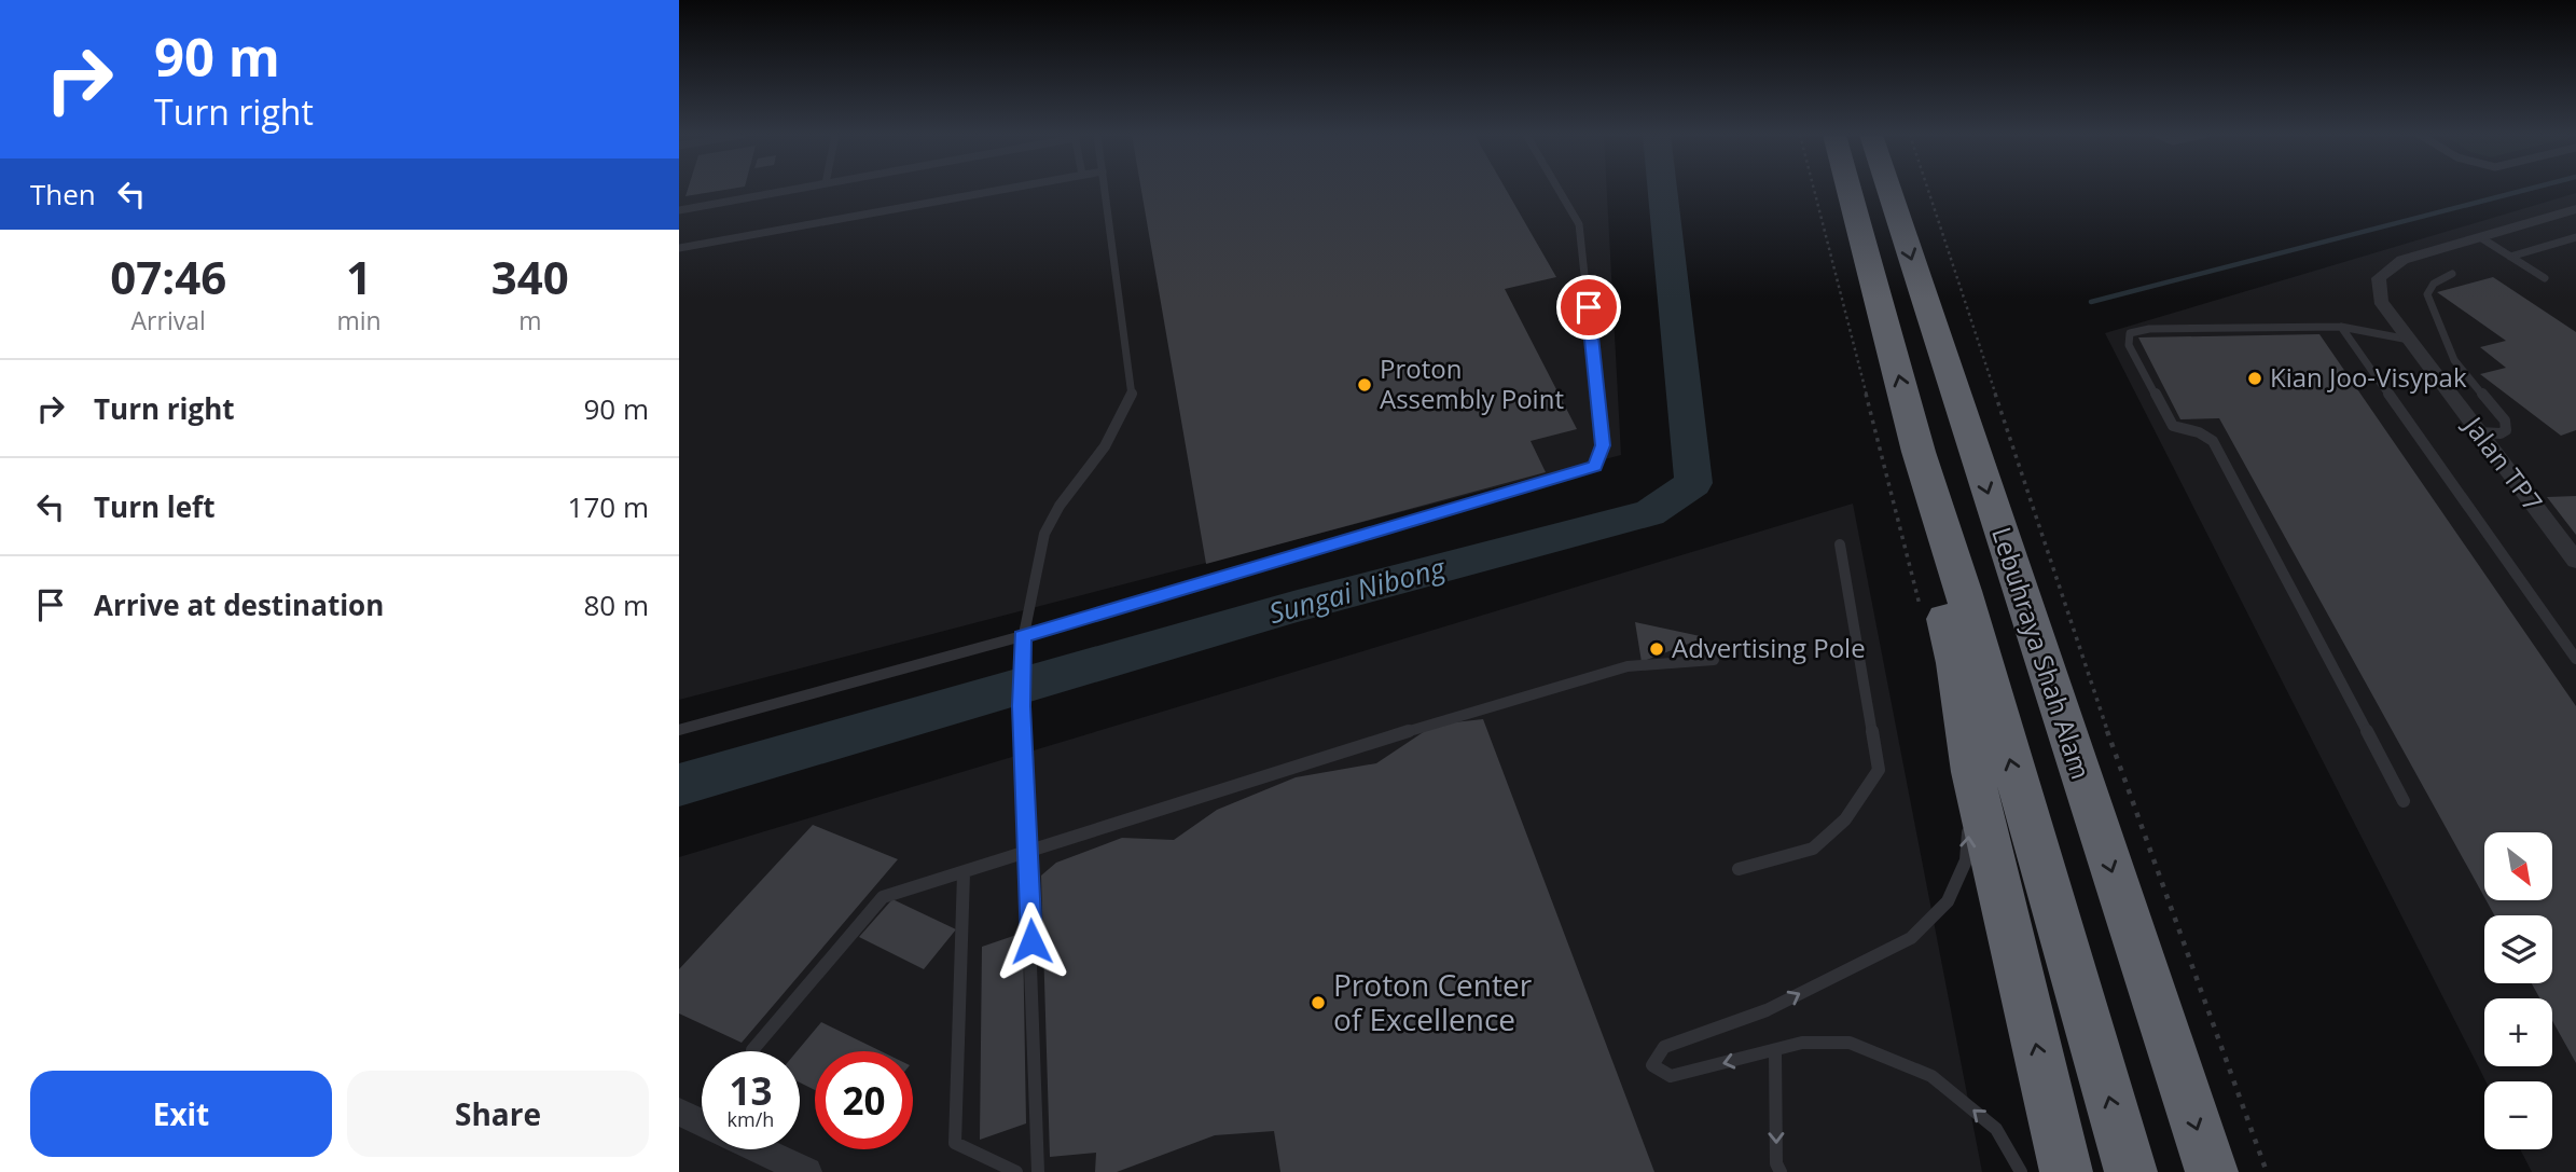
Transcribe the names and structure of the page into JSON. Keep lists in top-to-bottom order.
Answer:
{
  "streets": {
    "highway": ["Lebuhraya Shah Alam"],
    "street": ["Jalan TP7"]
  },
  "water": ["Sungai Nibong"],
  "places": [
    "Kian Joo-Visypak",
    "Proton Assembly Point",
    "Advertising Pole",
    "Proton Center of Excellence"
  ],
  "north": "bottom right",
  "page": {
    "turn": ["90 m", "Turn right"],
    "then": "Then",
    "eta": [
      "07:46",
      "Arrival",
      "1",
      "min",
      "340",
      "m"
    ],
    "list": [
      {
        "name": "Turn right",
        "value": "90 m"
      },
      {
        "name": "Turn left",
        "value": "170 m"
      },
      {
        "name": "Arrive at destination",
        "value": "80 m"
      }
    ],
    "map_buttons": ["+", "−"],
    "speed": "13 km/h",
    "limit": "20",
    "buttons": ["Exit", "Share"]
  }
}
